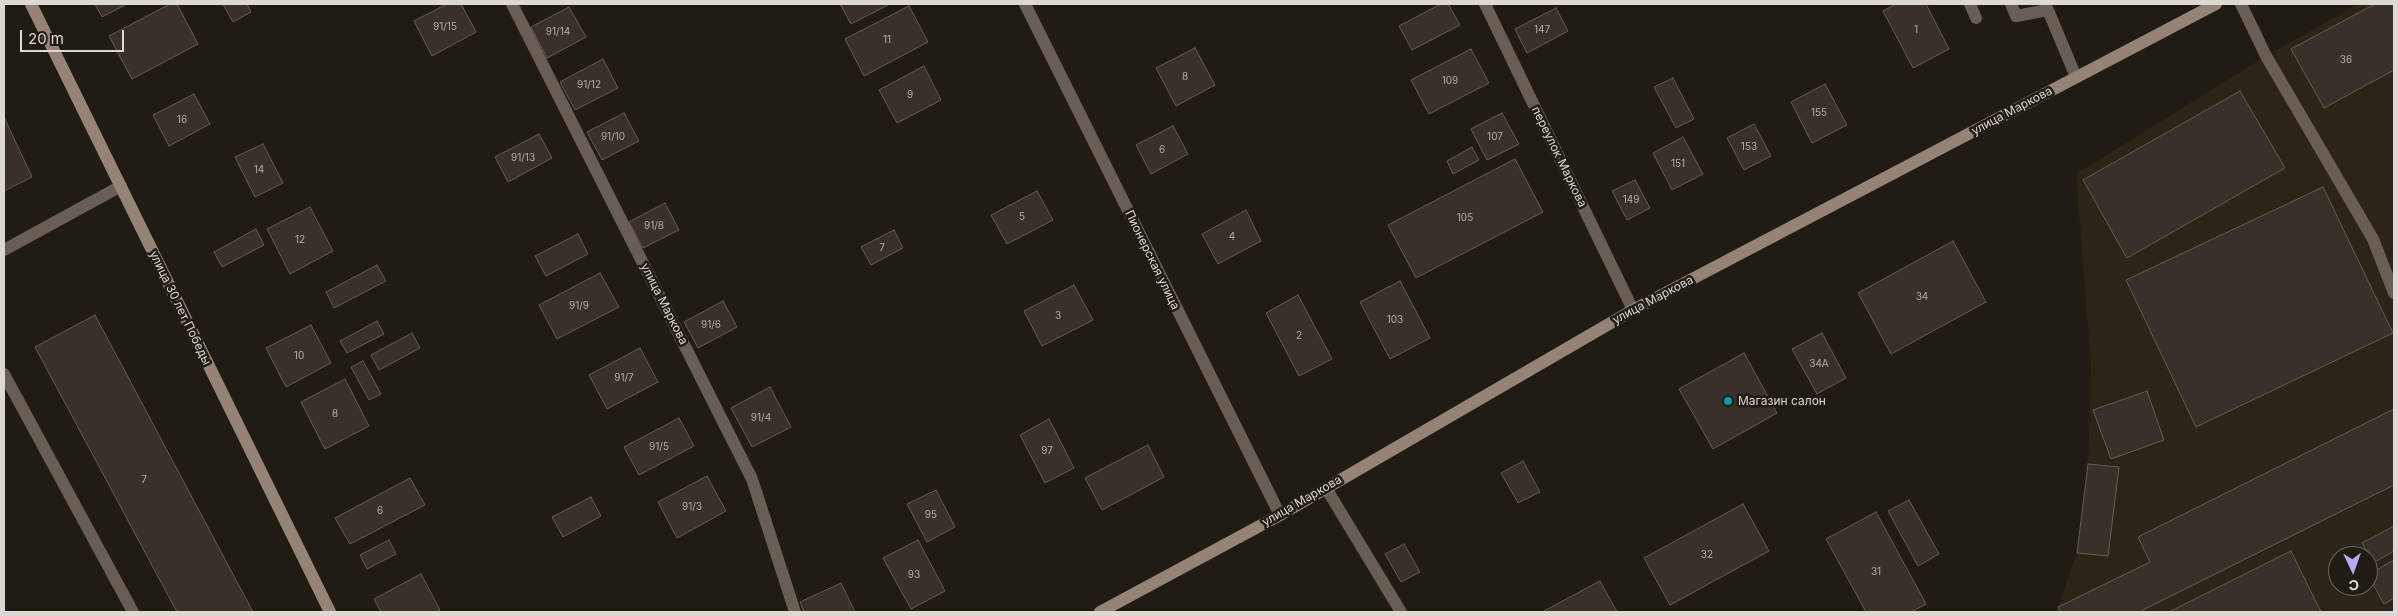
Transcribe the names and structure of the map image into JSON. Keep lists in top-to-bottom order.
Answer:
{
  "streets": {
    "main road": ["улица Маркова", "улица 30 лет Победы"],
    "street": ["переулок Маркова", "Пионерская улица"]
  },
  "crossings": [
    ["улица Маркова", "переулок Маркова"],
    ["улица Маркова", "Пионерская улица"]
  ],
  "places": ["Магазин салон"],
  "house_numbers": [
    "91/15",
    "147",
    "1",
    "91/14",
    "11",
    "36",
    "8",
    "109",
    "91/12",
    "9",
    "155",
    "16",
    "91/10",
    "107",
    "153",
    "6",
    "91/13",
    "151",
    "14",
    "149",
    "5",
    "105",
    "91/8",
    "4",
    "12",
    "7",
    "34",
    "91/9",
    "3",
    "103",
    "91/6",
    "2",
    "10",
    "34А",
    "91/7",
    "8",
    "91/4",
    "91/5",
    "97",
    "7",
    "91/3",
    "6",
    "95",
    "32",
    "31",
    "93"
  ],
  "scale_bar": "20 m",
  "north": "bottom"
}
